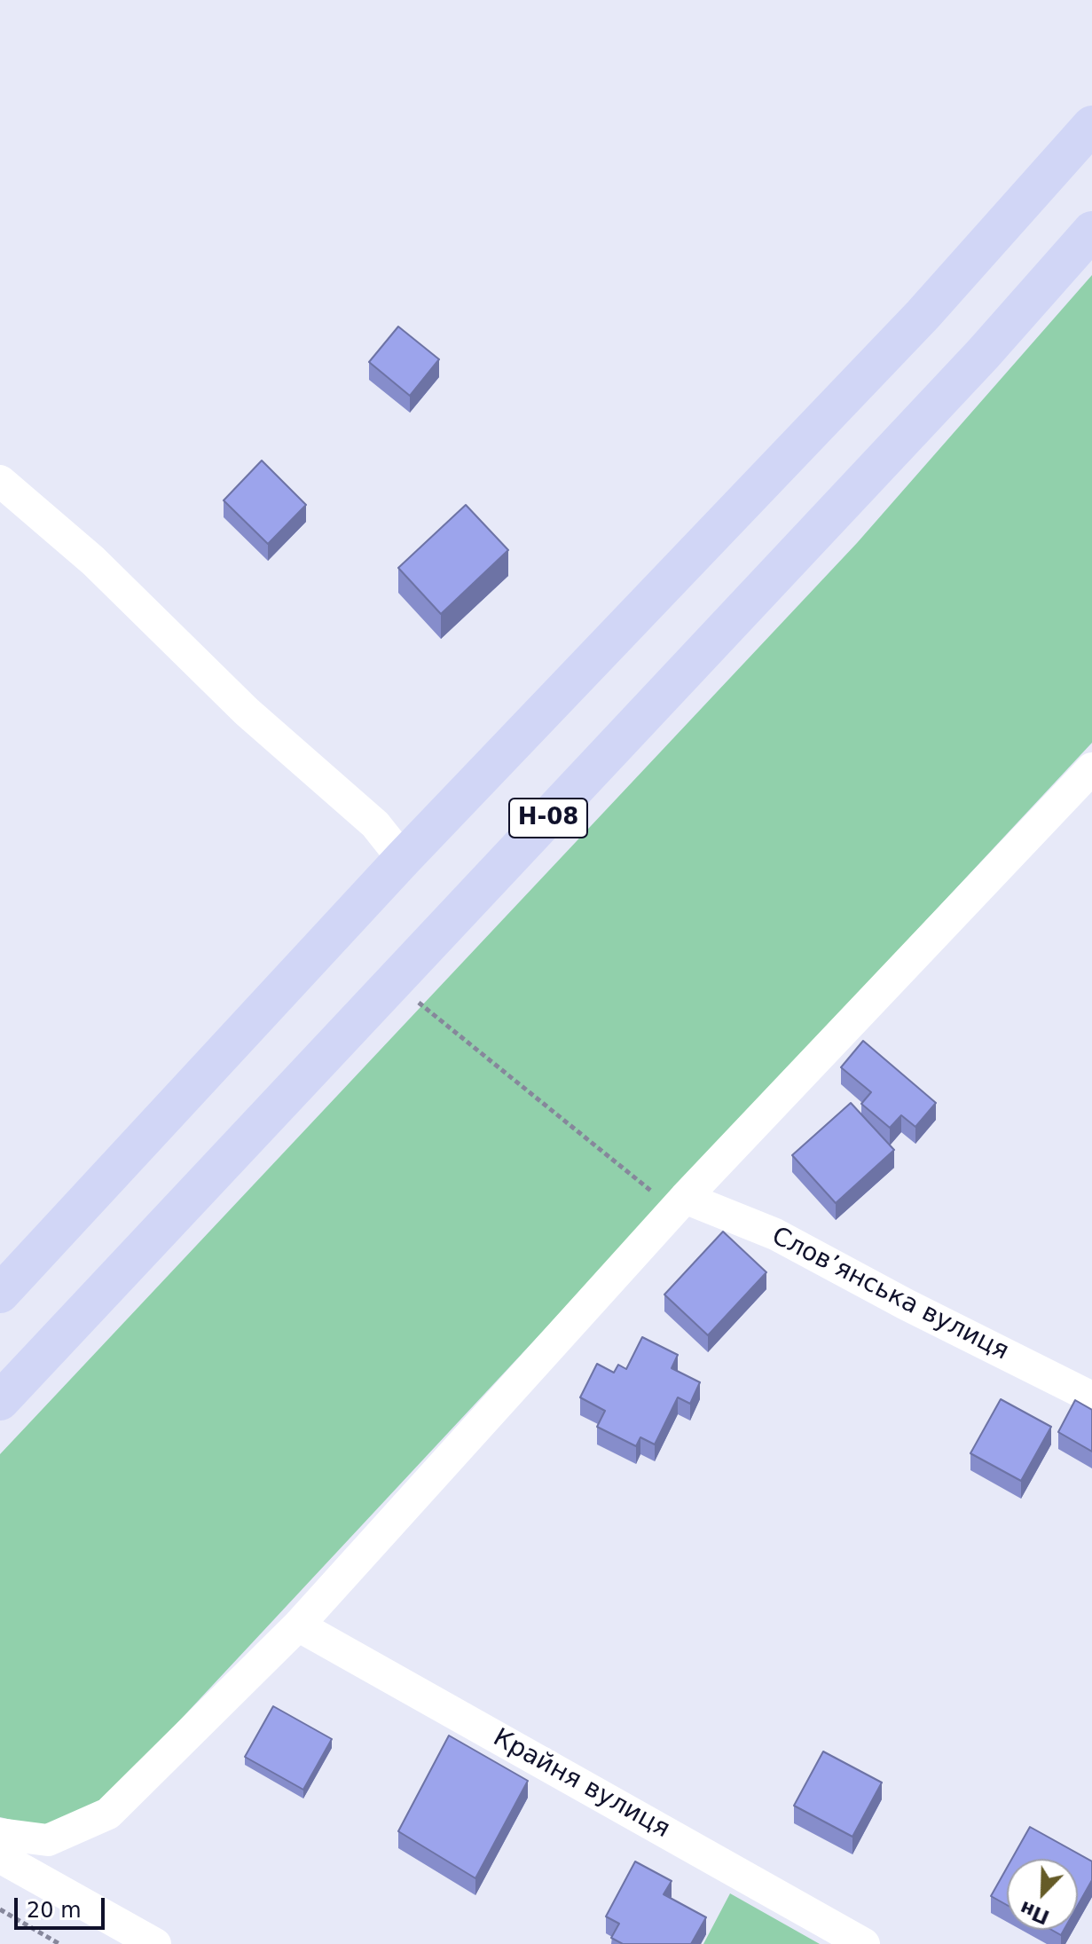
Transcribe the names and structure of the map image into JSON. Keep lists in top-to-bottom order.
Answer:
{
  "streets": {
    "main road": ["Н-08"],
    "street": ["Словʼянська вулиця", "Крайня вулиця"]
  },
  "scale_bar": "20 m",
  "north": "bottom left"
}
